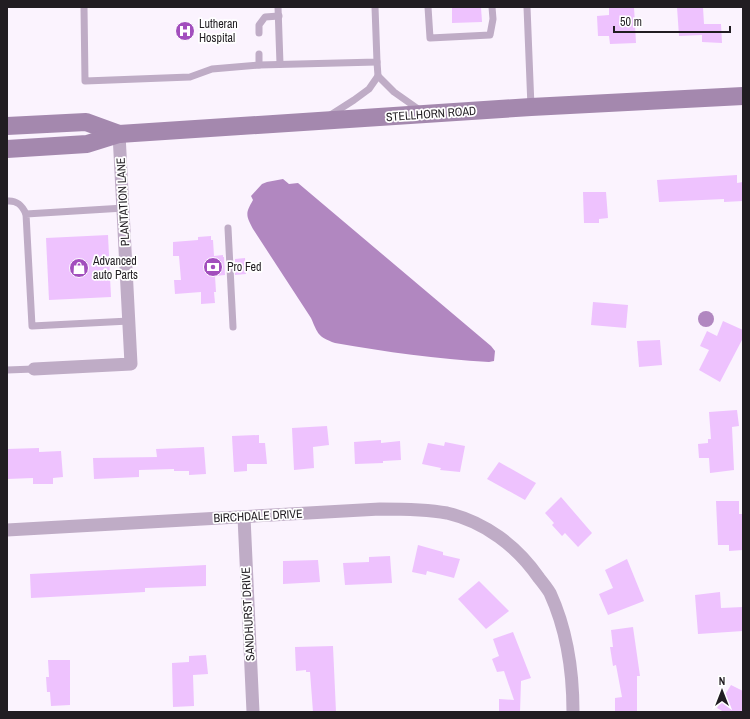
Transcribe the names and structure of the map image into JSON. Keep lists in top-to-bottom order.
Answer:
{
  "streets": {
    "main road": ["STELLHORN ROAD"],
    "street": ["PLANTATION LANE", "BIRCHDALE DRIVE", "SANDHURST DRIVE"]
  },
  "crossings": [
    ["STELLHORN ROAD", "PLANTATION LANE"],
    ["BIRCHDALE DRIVE", "SANDHURST DRIVE"]
  ],
  "places": {
    "hospital": ["Lutheran Hospital"],
    "bank": ["Pro Fed"],
    "shop": ["Advanced auto Parts"]
  },
  "scale_bar": "50 m",
  "north": "top"
}
